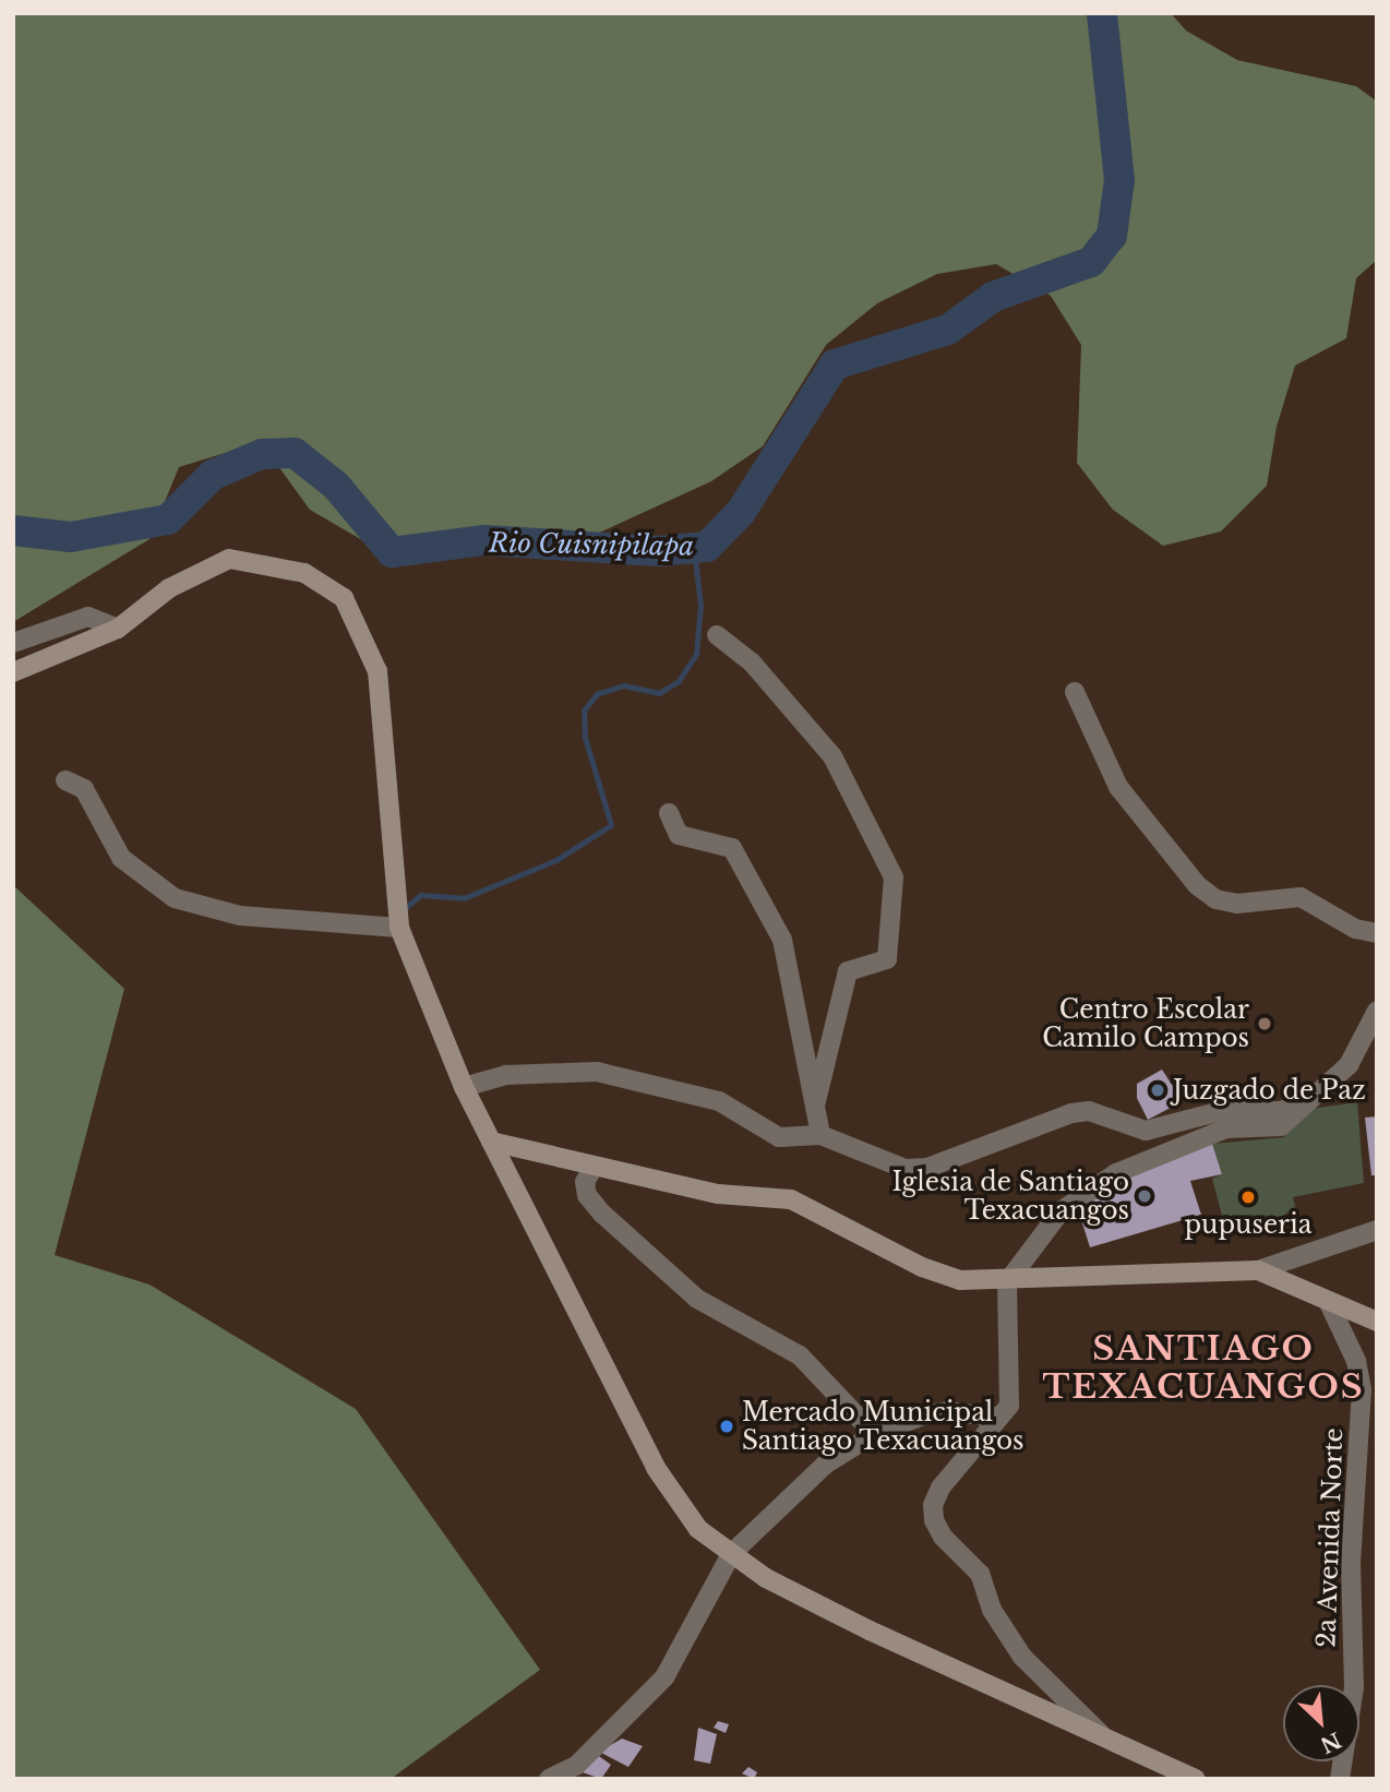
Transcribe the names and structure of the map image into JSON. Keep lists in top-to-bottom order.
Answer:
{
  "streets": {
    "street": ["2a Avenida Norte"]
  },
  "districts": ["SANTIAGO TEXACUANGOS"],
  "water": ["Rio Cuisnipilapa"],
  "places": [
    "Centro Escolar Camilo Campos",
    "Juzgado de Paz",
    "Iglesia de Santiago Texacuangos",
    "pupuseria",
    "Mercado Municipal Santiago Texacuangos"
  ],
  "north": "bottom right"
}
